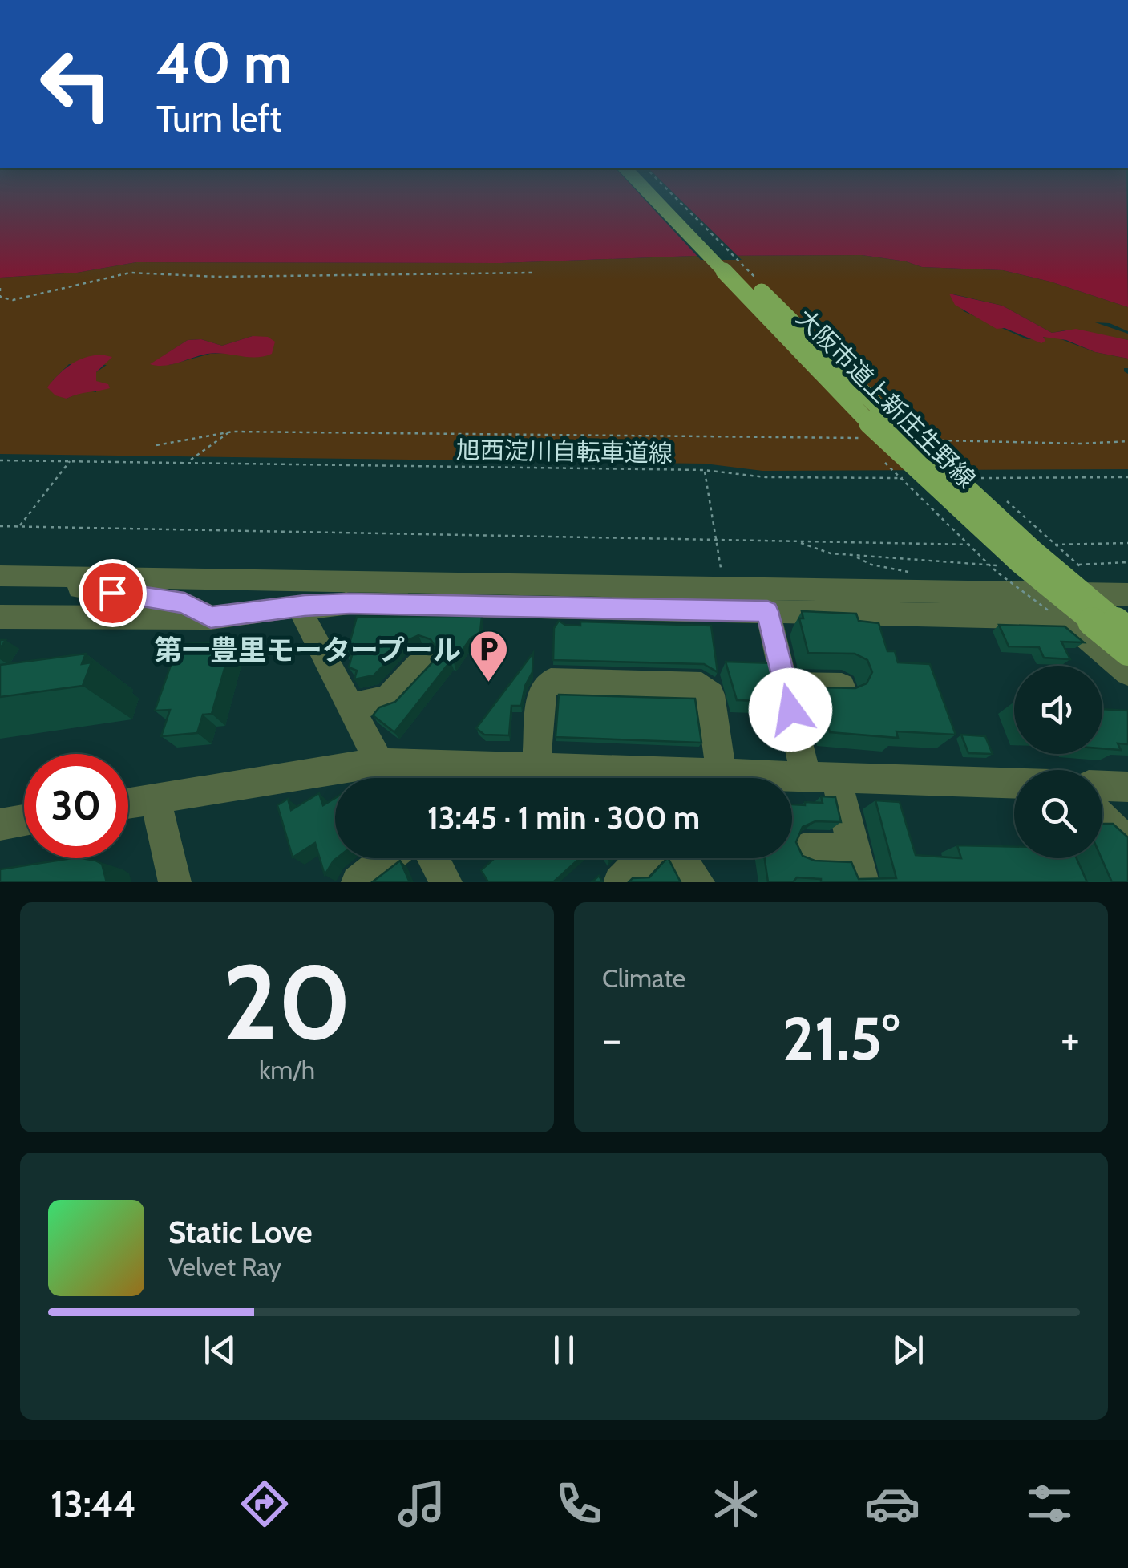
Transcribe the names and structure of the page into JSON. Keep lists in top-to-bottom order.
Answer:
{
  "streets": {
    "main road": ["大阪市道上新庄生野線"],
    "path": ["旭西淀川自転車道線"]
  },
  "places": {
    "parking": ["第一豊里モータープール"]
  },
  "page": {
    "turn": ["40 m", "Turn left"],
    "limit": "30",
    "trip": "13:45 · 1 min · 300 m",
    "tile": [
      ["20", "km/h"],
      "Climate"
    ],
    "heat": ["−", "21.5°", "+"],
    "song": ["Static Love", "Velvet Ray"],
    "tabs": "13:44"
  }
}
